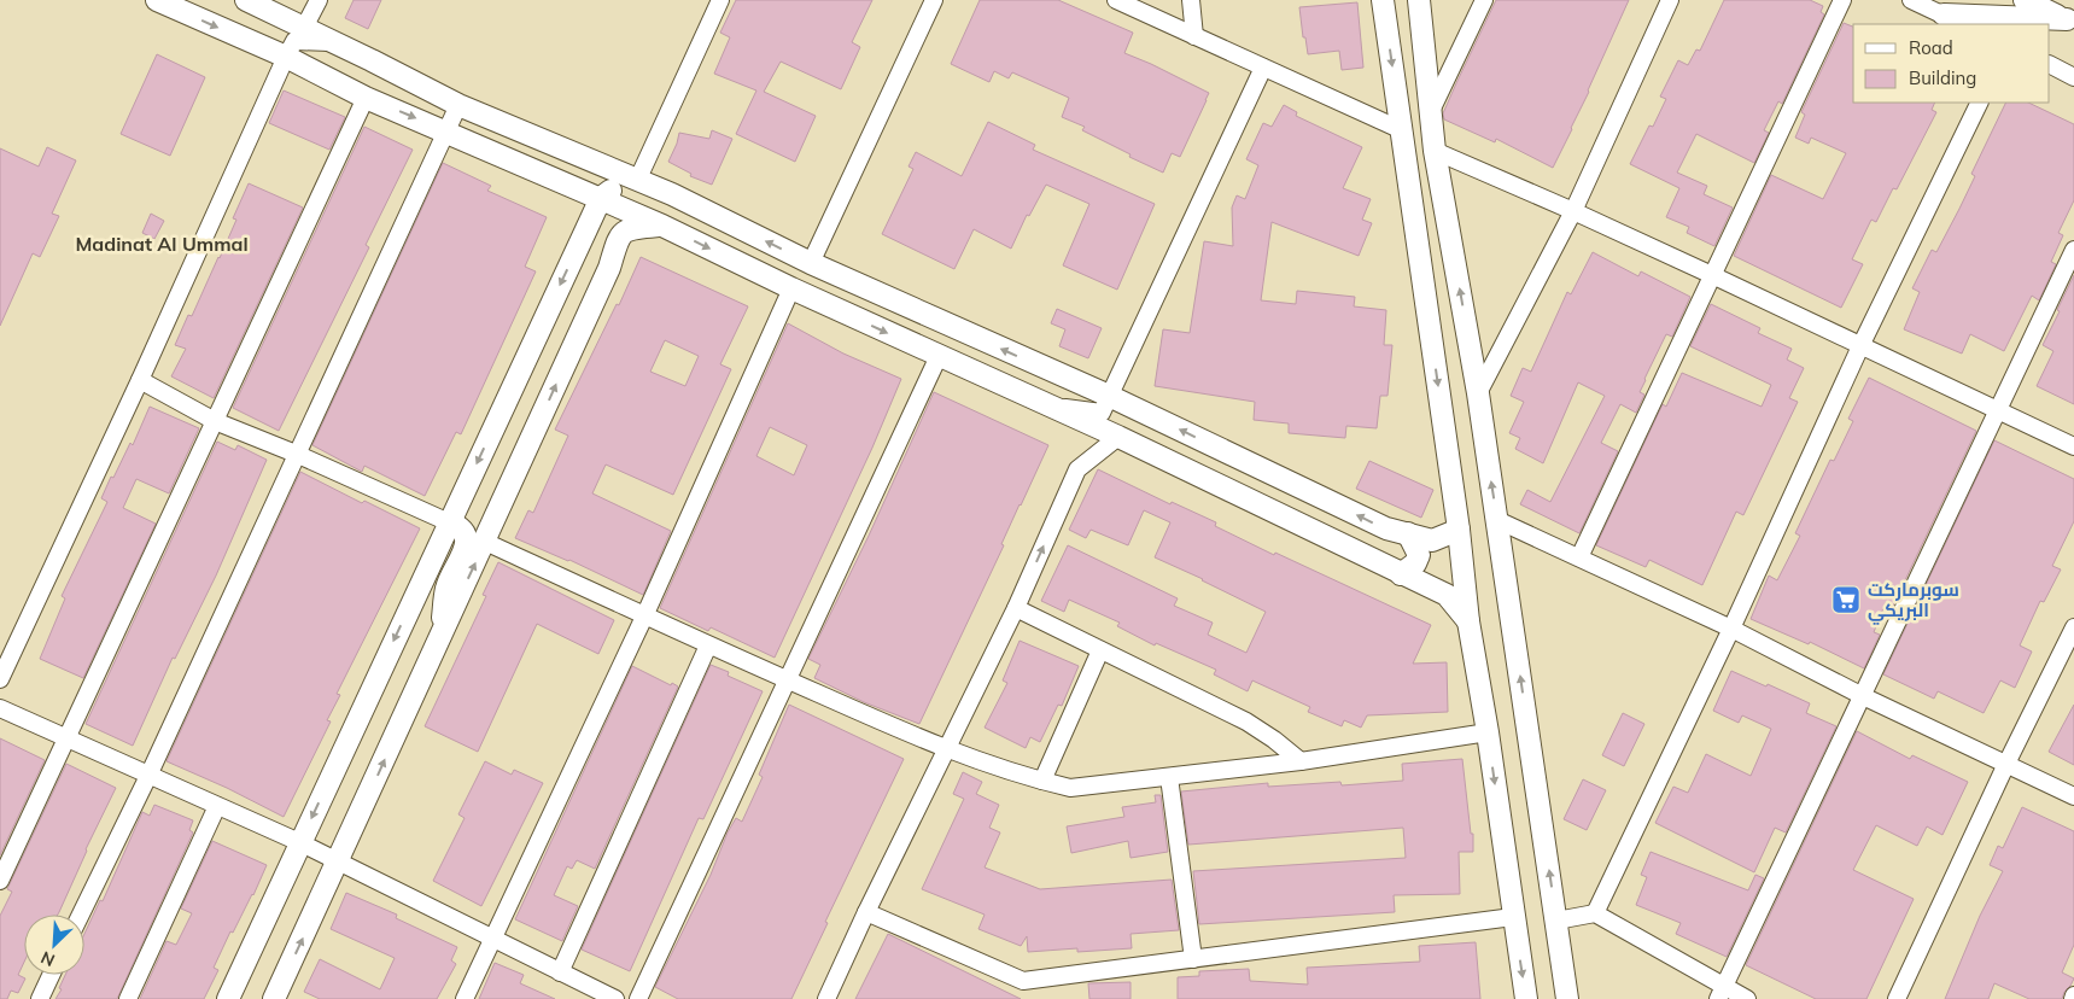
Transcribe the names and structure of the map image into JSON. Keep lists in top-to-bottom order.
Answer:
{
  "districts": ["Madinat Al Ummal"],
  "places": {
    "supermarket": ["سوبرماركت البريكي"]
  },
  "legend": ["Road", "Building"],
  "north": "bottom left"
}
